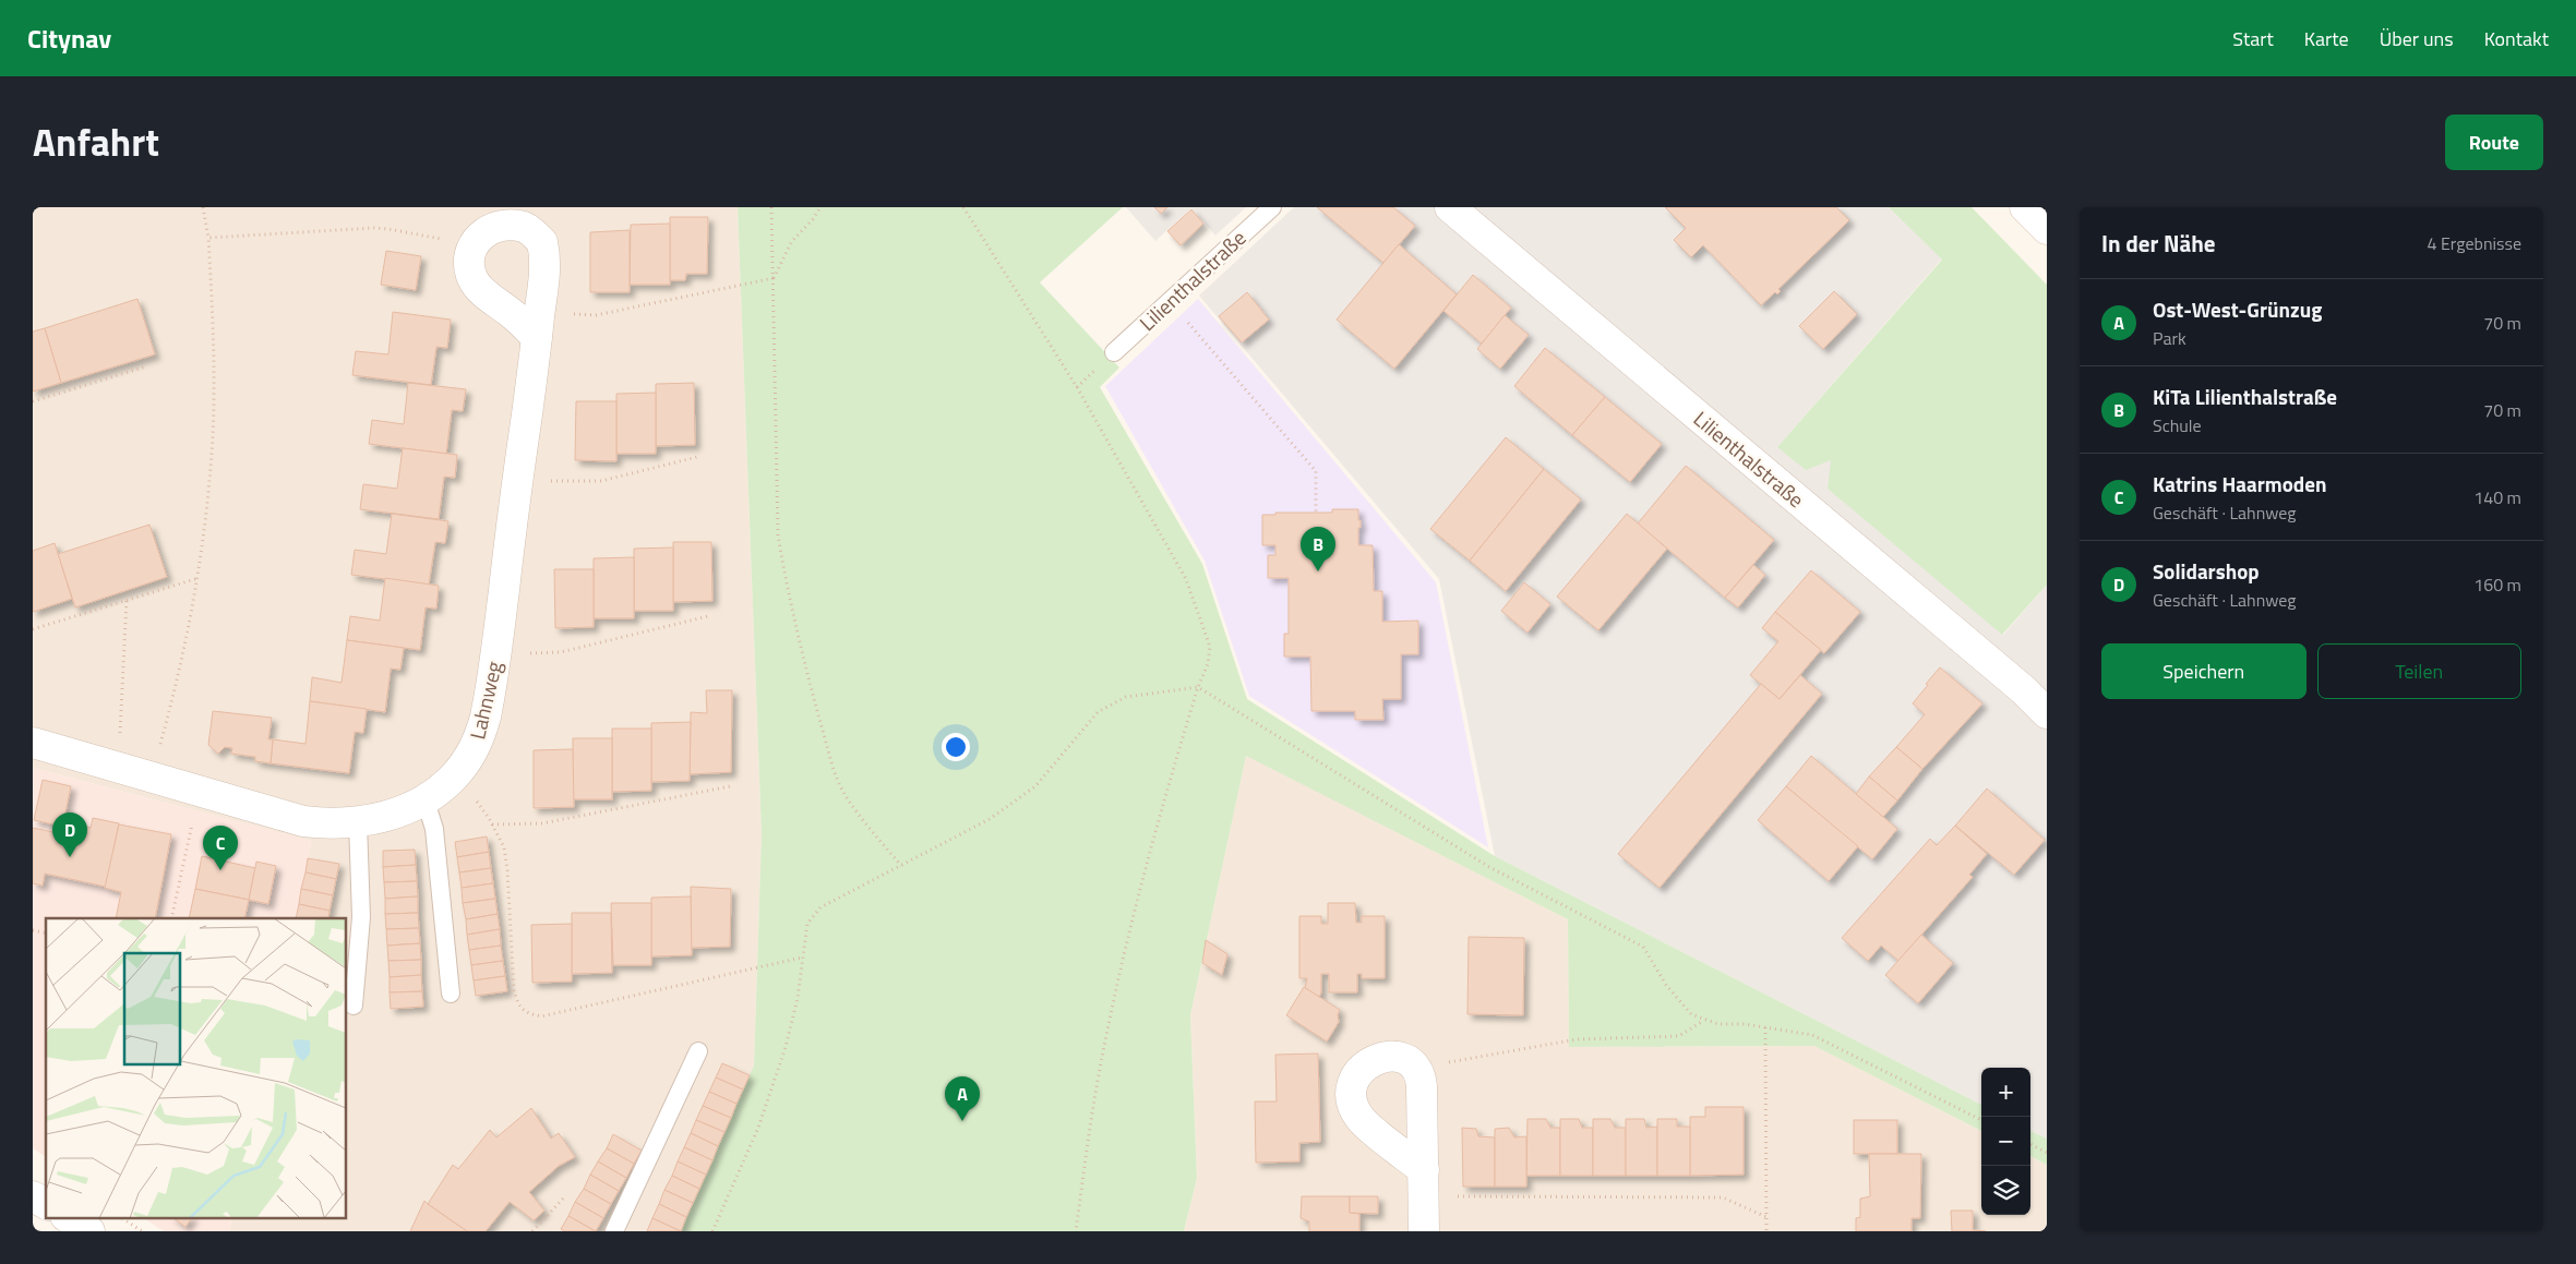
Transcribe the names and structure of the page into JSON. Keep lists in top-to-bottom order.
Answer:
{
  "streets": {
    "street": ["Lilienthalstraße", "Lahnweg"]
  },
  "page": {
    "header": "Citynav",
    "nav": [
      "Start",
      "Karte",
      "Über uns",
      "Kontakt"
    ],
    "title": "Anfahrt",
    "buttons": [
      "Route",
      ["Speichern", "Teilen"]
    ],
    "heading": ["In der Nähe", "4 Ergebnisse"],
    "list": [
      {
        "mark": "A",
        "name": "Ost-West-Grünzug",
        "note": "Park",
        "value": "70 m"
      },
      {
        "mark": "B",
        "name": "KiTa Lilienthalstraße",
        "note": "Schule",
        "value": "70 m"
      },
      {
        "mark": "C",
        "name": "Katrins Haarmoden",
        "note": "Geschäft · Lahnweg",
        "value": "140 m"
      },
      {
        "mark": "D",
        "name": "Solidarshop",
        "note": "Geschäft · Lahnweg",
        "value": "160 m"
      }
    ],
    "pins": [
      "B",
      "D",
      "C",
      "A"
    ],
    "map_buttons": ["+", "−"]
  }
}
